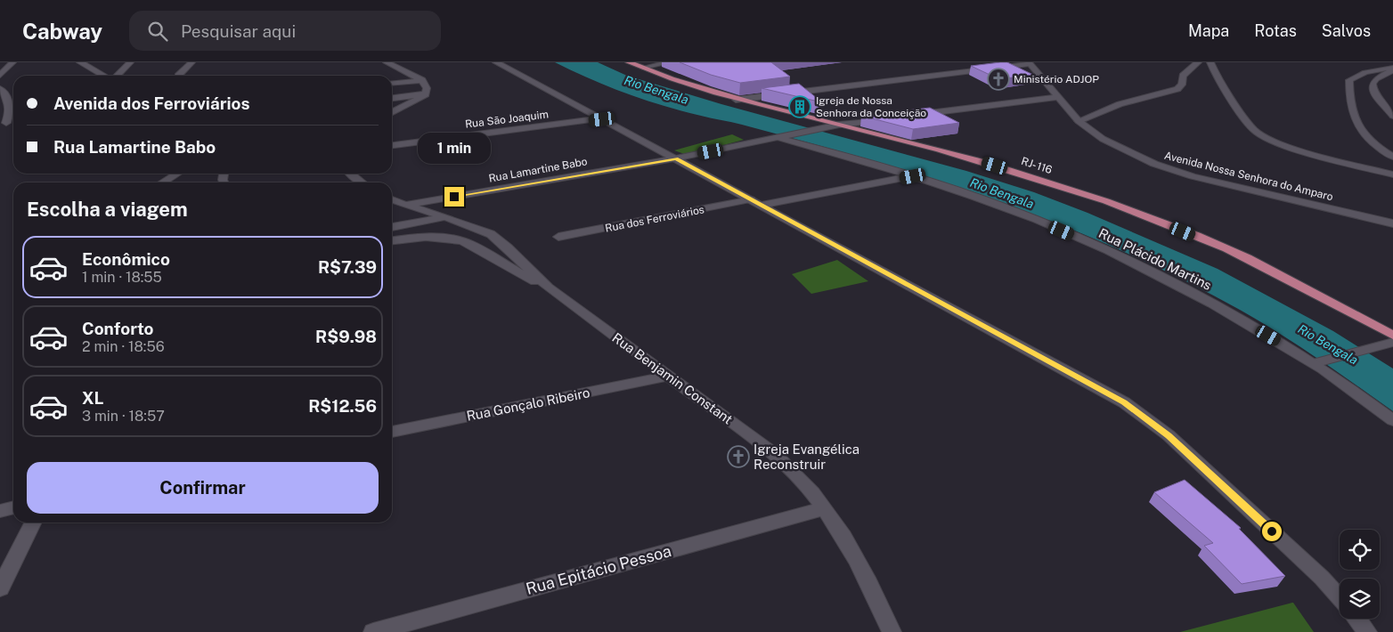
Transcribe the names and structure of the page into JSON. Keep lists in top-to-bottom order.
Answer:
{
  "streets": {
    "main road": ["RJ- 116"],
    "street": [
      "Rua São Joaquim",
      "Rua Lamartine Babo",
      "Avenida Nossa Senhora do Amparo",
      "Rua dos Ferroviários",
      "Rua Plácido Martins",
      "Rua Benjamin Constant",
      "Rua Gonçalo Ribeiro",
      "Rua Epitácio Pessoa"
    ]
  },
  "crossings": [
    ["RJ- 116", "Rua Plácido Martins"],
    ["Rua Lamartine Babo", "Rua Plácido Martins"],
    ["Rua Lamartine Babo", "Rua Benjamin Constant"],
    ["Rua dos Ferroviários", "Rua Plácido Martins"],
    ["Rua Benjamin Constant", "Rua Gonçalo Ribeiro"],
    ["Rua Benjamin Constant", "Rua Epitácio Pessoa"]
  ],
  "water": ["Rio Bengala"],
  "places": {
    "church": ["Ministério ADJOP", "Igreja Evangélica Reconstruir"],
    "building": ["Igreja de Nossa Senhora da Conceição"]
  },
  "page": {
    "header": "Cabway",
    "search": "Pesquisar aqui",
    "nav": ["Mapa", "Rotas", "Salvos"],
    "banner": ["Avenida dos Ferroviários", "Rua Lamartine Babo"],
    "bubble": "1 min",
    "heading": "Escolha a viagem",
    "list": [
      {
        "name": "Econômico",
        "note": "1 min · 18:55",
        "value": "R$7.39"
      },
      {
        "name": "Conforto",
        "note": "2 min · 18:56",
        "value": "R$9.98"
      },
      {
        "name": "XL",
        "note": "3 min · 18:57",
        "value": "R$12.56"
      }
    ],
    "buttons": "Confirmar"
  }
}
